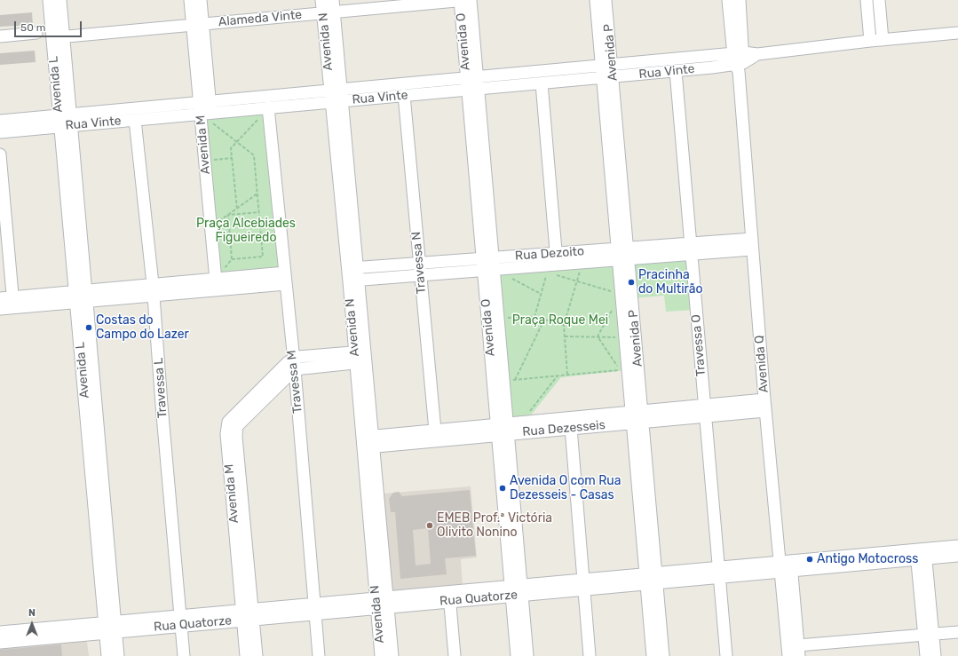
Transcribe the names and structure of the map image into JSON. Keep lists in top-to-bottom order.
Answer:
{
  "streets": {
    "street": [
      "Alameda Vinte",
      "Avenida N",
      "Avenida O",
      "Avenida P",
      "Rua Vinte",
      "Avenida L",
      "Avenida M",
      "Rua Dezoito",
      "Travessa N",
      "Travessa O",
      "Avenida Q",
      "Travessa M",
      "Travessa L",
      "Rua Dezesseis",
      "Rua Quatorze"
    ]
  },
  "crossings": [
    ["Alameda Vinte", "Avenida N"],
    ["Alameda Vinte", "Avenida O"],
    ["Alameda Vinte", "Avenida L"],
    ["Alameda Vinte", "Avenida M"],
    ["Avenida N", "Rua Vinte"],
    ["Avenida N", "Rua Dezoito"],
    ["Avenida N", "Rua Dezesseis"],
    ["Avenida N", "Rua Quatorze"],
    ["Avenida O", "Rua Vinte"],
    ["Avenida O", "Rua Dezoito"],
    ["Avenida O", "Rua Dezesseis"],
    ["Avenida O", "Rua Quatorze"],
    ["Avenida P", "Rua Vinte"],
    ["Avenida P", "Rua Dezoito"],
    ["Avenida P", "Rua Dezesseis"],
    ["Avenida P", "Rua Quatorze"],
    ["Rua Vinte", "Avenida L"],
    ["Rua Vinte", "Avenida M"],
    ["Rua Vinte", "Travessa N"],
    ["Rua Vinte", "Travessa O"],
    ["Rua Vinte", "Avenida Q"],
    ["Rua Vinte", "Travessa M"],
    ["Rua Vinte", "Travessa L"],
    ["Avenida L", "Rua Quatorze"],
    ["Avenida M", "Travessa M"],
    ["Avenida M", "Rua Quatorze"],
    ["Rua Dezoito", "Travessa N"],
    ["Rua Dezoito", "Travessa O"],
    ["Rua Dezoito", "Avenida Q"],
    ["Travessa N", "Rua Dezesseis"],
    ["Travessa O", "Rua Dezesseis"],
    ["Travessa O", "Rua Quatorze"],
    ["Avenida Q", "Rua Dezesseis"],
    ["Avenida Q", "Rua Quatorze"],
    ["Travessa M", "Rua Quatorze"],
    ["Travessa L", "Rua Quatorze"]
  ],
  "parks": ["Praça Alcebiades Figueiredo", "Praça Roque Mei"],
  "places": [
    "Pracinha do Multirão",
    "Costas do Campo do Lazer",
    "Avenida O com Rua Dezesseis - Casas",
    "EMEB Prof.ª Victória Olivito Nonino",
    "Antigo Motocross"
  ],
  "scale_bar": "50 m",
  "north": "top"
}
